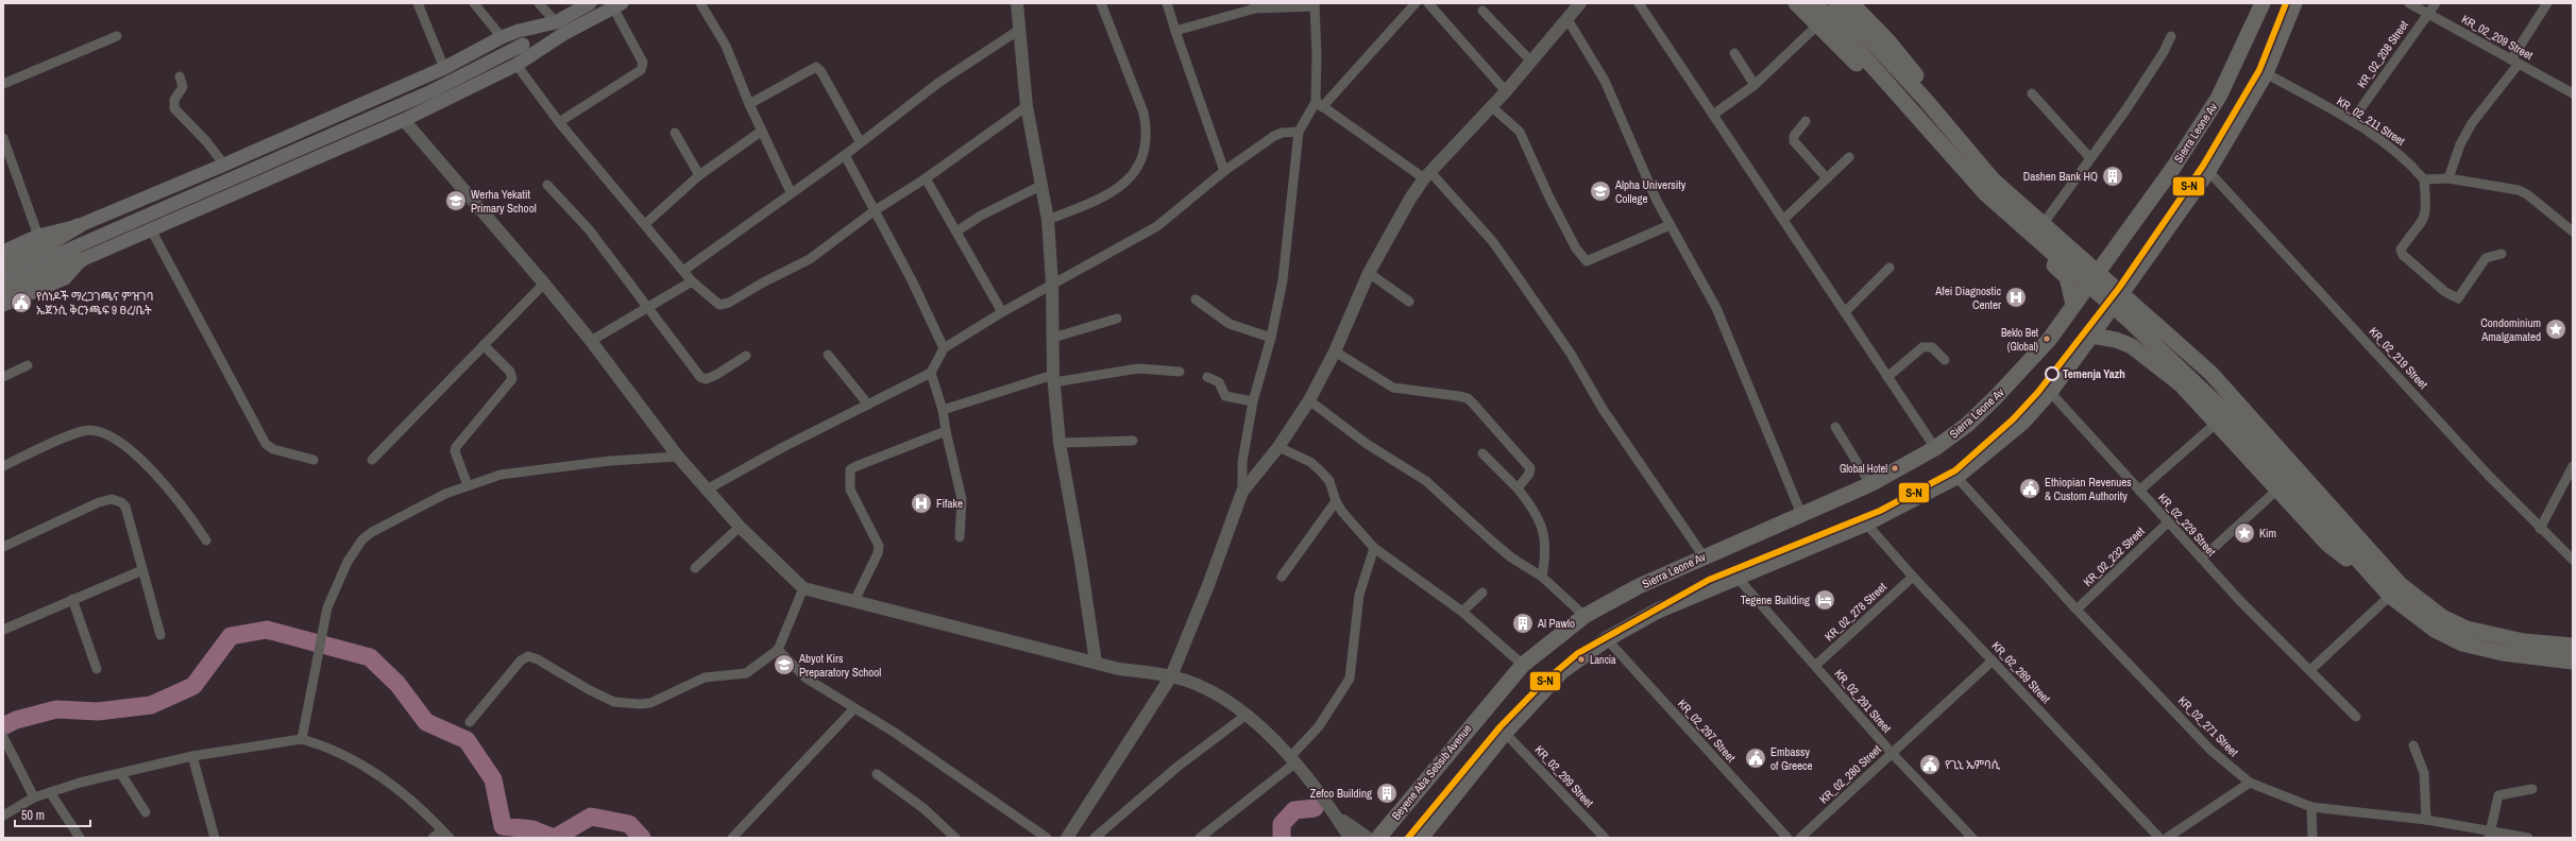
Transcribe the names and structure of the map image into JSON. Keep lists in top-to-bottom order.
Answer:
{
  "streets": {
    "main road": ["Sierra Leone Av", "Beyene Aba Sebsib Avenue"],
    "street": [
      "KR_02_209 Street",
      "KR_02_208 Street",
      "KR_02_211 Street",
      "KR_02_219 Street",
      "KR_02_229 Street",
      "KR_02_232 Street",
      "KR_02_278 Street",
      "KR_02_289 Street",
      "KR_02_291 Street",
      "KR_02_271 Street",
      "KR_02_297 Street",
      "KR_02_280 Street",
      "KR_02_299 Street"
    ]
  },
  "crossings": [
    ["KR_02_209 Street", "KR_02_208 Street"],
    ["KR_02_208 Street", "KR_02_211 Street"],
    ["Sierra Leone Av", "Beyene Aba Sebsib Avenue"],
    ["KR_02_229 Street", "KR_02_232 Street"],
    ["KR_02_232 Street", "KR_02_271 Street"],
    ["KR_02_278 Street", "KR_02_289 Street"],
    ["KR_02_278 Street", "KR_02_291 Street"],
    ["KR_02_289 Street", "KR_02_280 Street"],
    ["KR_02_291 Street", "KR_02_280 Street"]
  ],
  "places": {
    "building": ["Dashen Bank HQ", "Al Pawlo", "Zefco Building"],
    "school or university": ["Alpha University College", "Werha Yekatit Primary School", "Abyot Kirs Preparatory School"],
    "hospital": ["Afei Diagnostic Center", "Fifake"],
    "public building": [
      "የሰነዶች ማረጋገጫና ምዝገባ ኤጀንሲ ቅርንጫፍ 9 ፀረ/ቤት",
      "Ethiopian Revenues & Custom Authority",
      "Embassy of Greece",
      "የጊኒ ኤምባሲ"
    ],
    "place": ["Condominium Amalgamated", "Kim"],
    "other": [
      "Beklo Bet (Global)",
      "Temenja Yazh",
      "Global Hotel",
      "Lancia"
    ],
    "hotel": ["Tegene Building"]
  },
  "lines": ["transit line S-N"],
  "scale_bar": "50 m"
}
